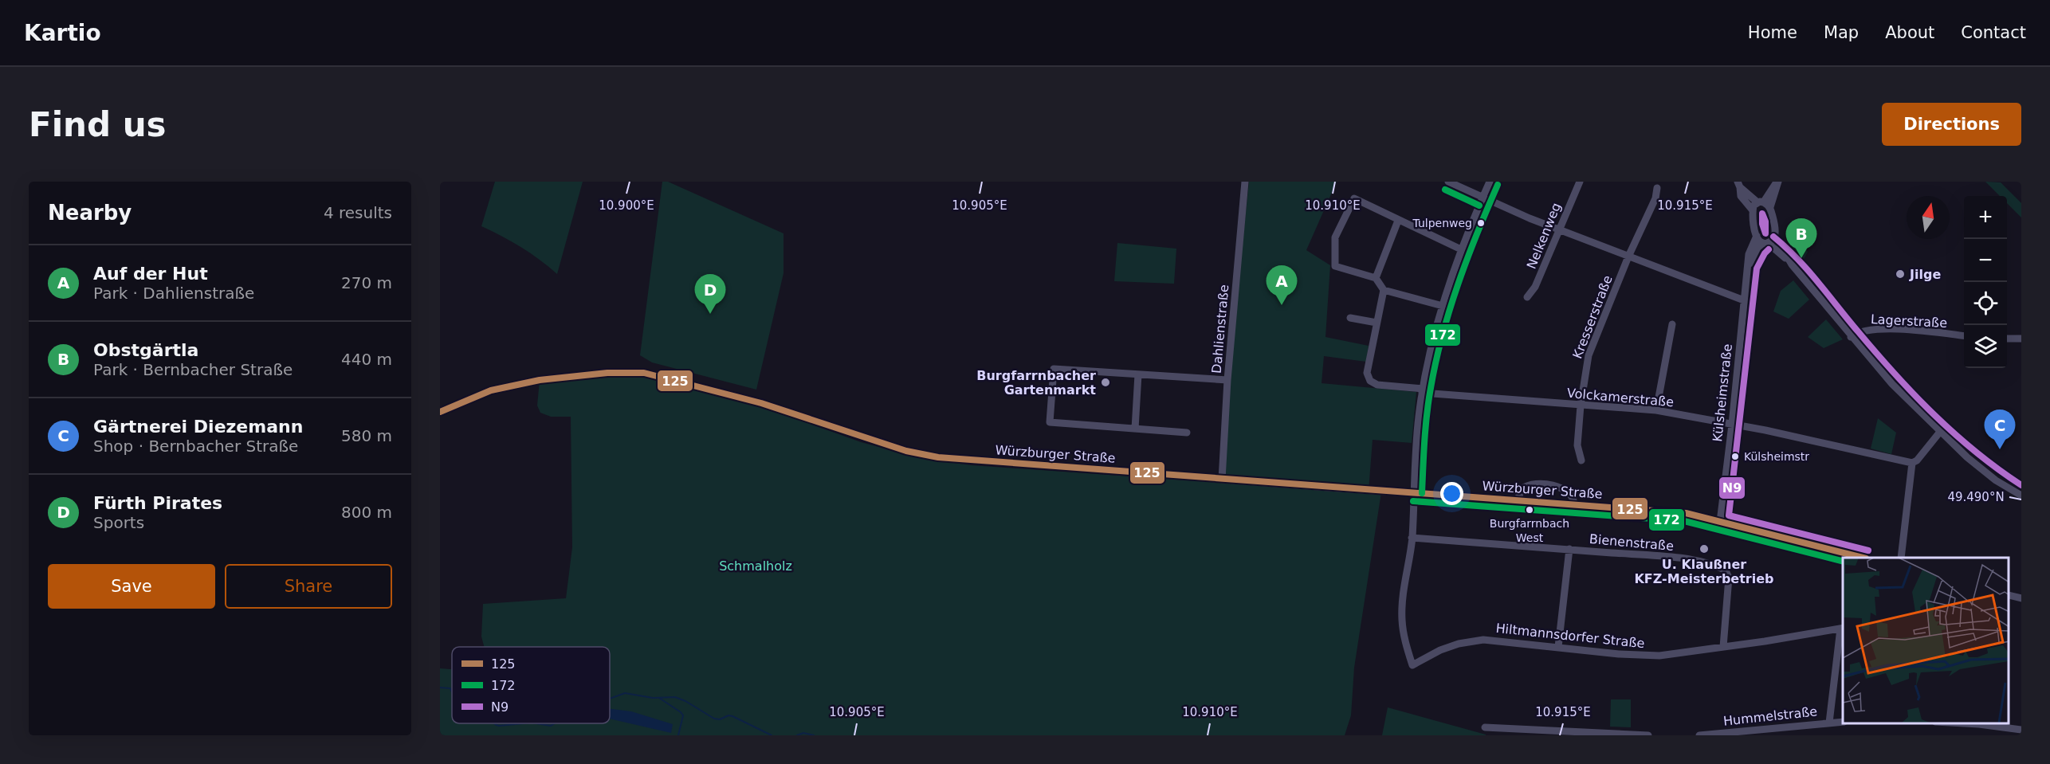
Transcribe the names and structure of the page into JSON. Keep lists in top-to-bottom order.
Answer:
{
  "streets": {
    "street": [
      "Nelkenweg",
      "Kresserstraße",
      "Lagerstraße",
      "Dahlienstraße",
      "Külsheimstraße",
      "Volckamerstraße",
      "Würzburger Straße",
      "Bienenstraße",
      "Hiltmannsdorfer Straße",
      "Hummelstraße"
    ]
  },
  "crossings": [
    ["Kresserstraße", "Volckamerstraße"],
    ["Dahlienstraße", "Würzburger Straße"],
    ["Külsheimstraße", "Volckamerstraße"],
    ["Külsheimstraße", "Würzburger Straße"],
    ["Bienenstraße", "Hiltmannsdorfer Straße"]
  ],
  "parks": ["Schmalholz"],
  "places": [
    "Tulpenweg",
    "Jilge",
    "Burgfarrnbacher Gartenmarkt",
    "Külsheimstr",
    "Burgfarrnbach West",
    "U. Klaußner KFZ-Meisterbetrieb"
  ],
  "lines": ["transit line 172", "transit line N9", "transit line 125"],
  "legend": ["125", "172", "N9"],
  "north": "top",
  "page": {
    "header": "Kartio",
    "nav": [
      "Home",
      "Map",
      "About",
      "Contact"
    ],
    "buttons": [
      "Directions",
      ["Save", "Share"]
    ],
    "title": "Find us",
    "heading": ["Nearby", "4 results"],
    "map_buttons": ["+", "−"],
    "pins": [
      "B",
      "A",
      "D",
      "C"
    ],
    "list": [
      {
        "mark": "A",
        "name": "Auf der Hut",
        "note": "Park · Dahlienstraße",
        "value": "270 m"
      },
      {
        "mark": "B",
        "name": "Obstgärtla",
        "note": "Park · Bernbacher Straße",
        "value": "440 m"
      },
      {
        "mark": "C",
        "name": "Gärtnerei Diezemann",
        "note": "Shop · Bernbacher Straße",
        "value": "580 m"
      },
      {
        "mark": "D",
        "name": "Fürth Pirates",
        "note": "Sports",
        "value": "800 m"
      }
    ]
  },
  "coordinates": [
    "10.900°E",
    "10.905°E",
    "10.915°E",
    "10.910°E",
    "49.490°N"
  ]
}
